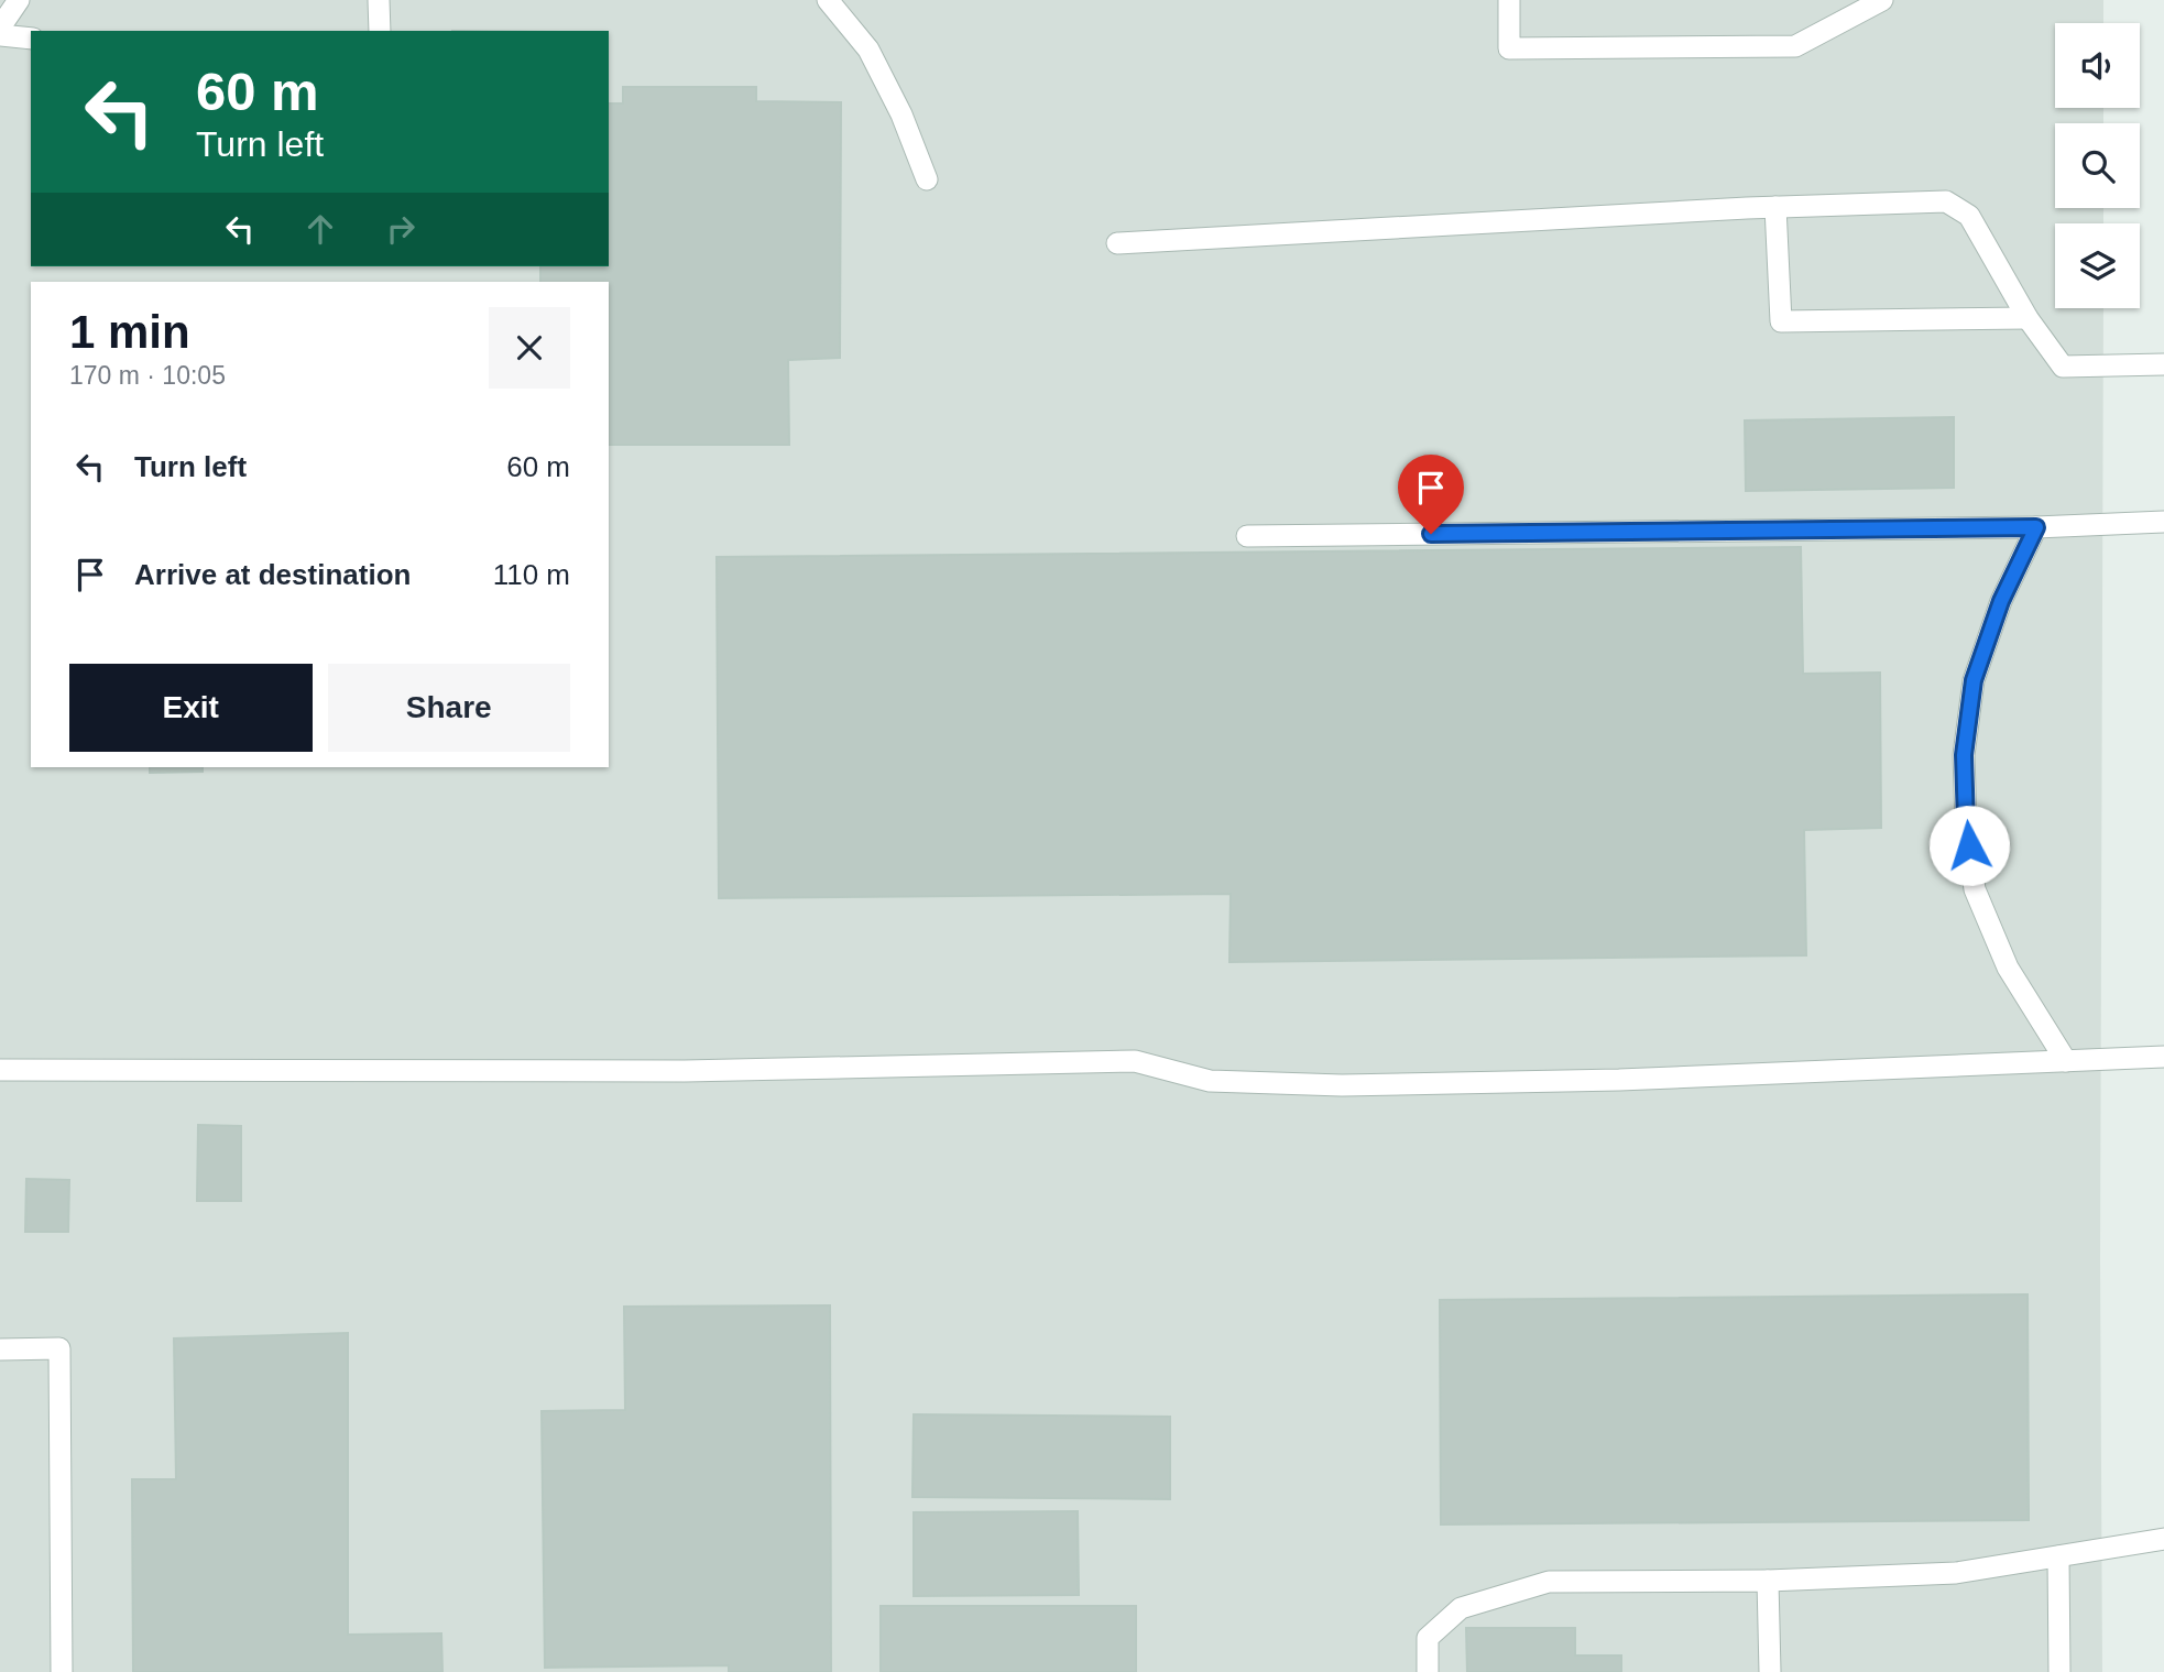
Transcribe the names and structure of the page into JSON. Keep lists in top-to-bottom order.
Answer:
{
  "page": {
    "turn": ["60 m", "Turn left"],
    "heading": ["1 min", "170 m · 10:05"],
    "list": [
      {
        "name": "Turn left",
        "value": "60 m"
      },
      {
        "name": "Arrive at destination",
        "value": "110 m"
      }
    ],
    "buttons": ["Exit", "Share"]
  }
}
